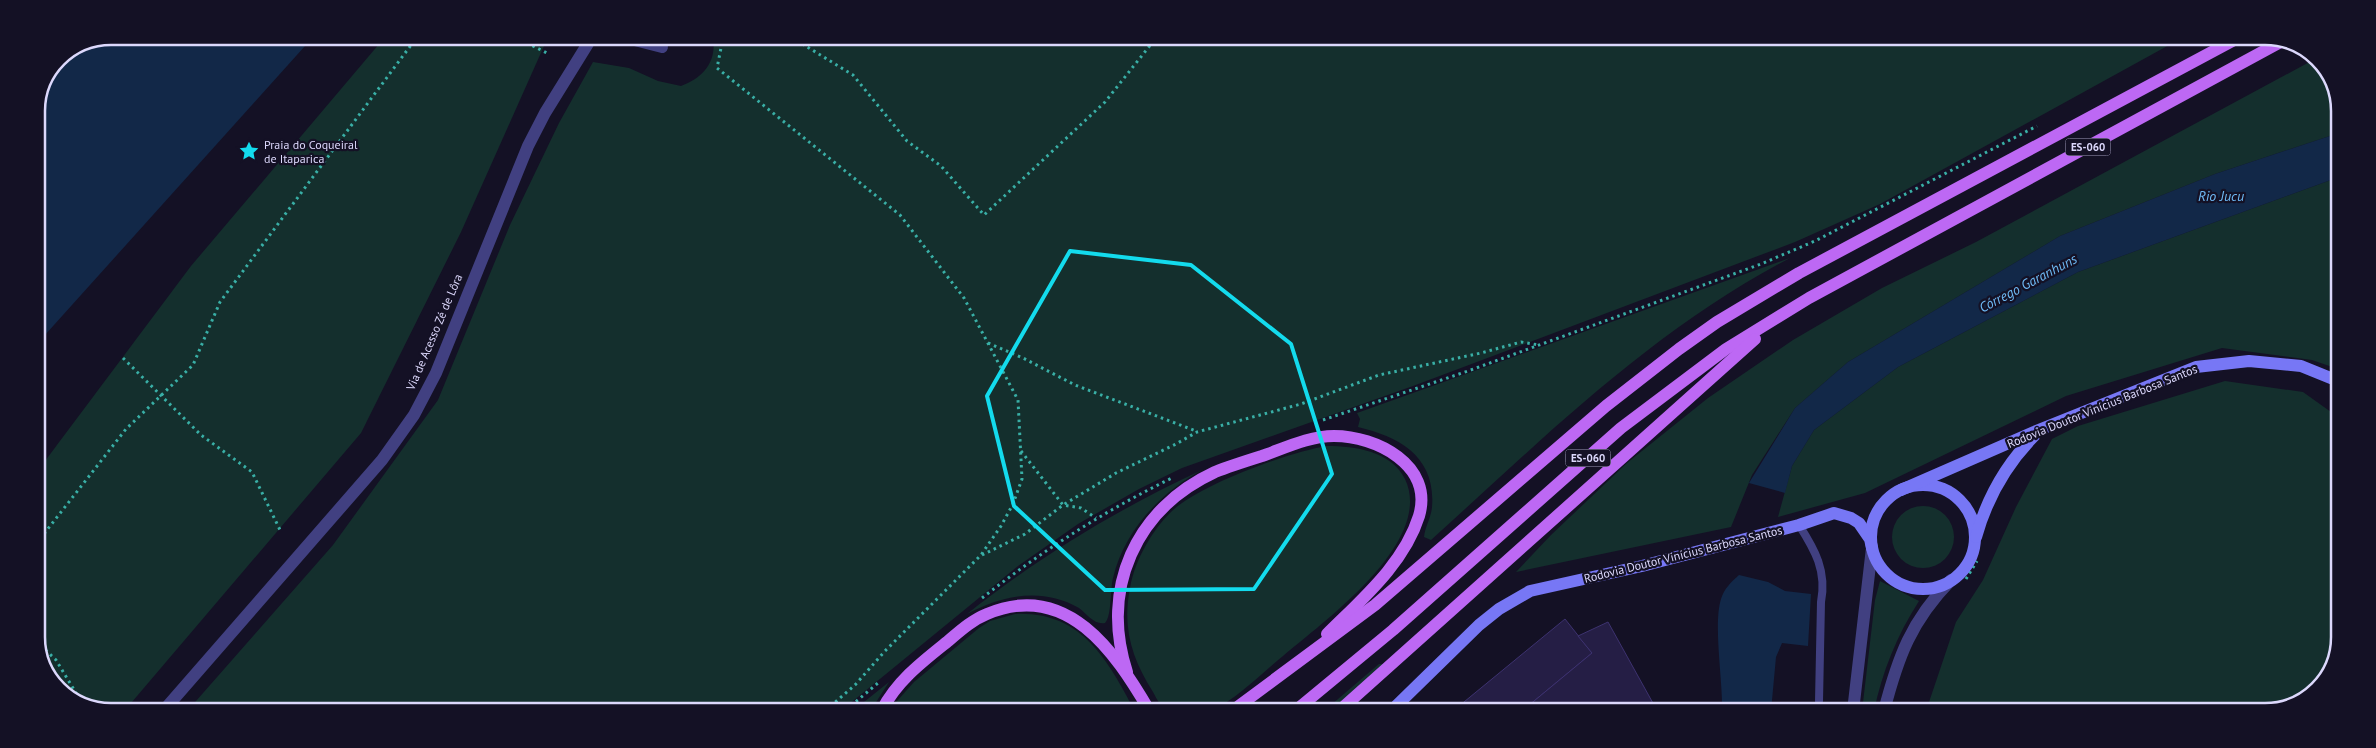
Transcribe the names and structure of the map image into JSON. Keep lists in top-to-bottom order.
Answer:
{
  "streets": {
    "main road": ["ES-060", "Rodovia Doutor Vinícius Barbosa Santos"],
    "street": ["Via de Acesso Zé de Lôra"]
  },
  "water": ["Rio Jucu", "Córrego Garanhuns"],
  "places": {
    "place": ["Praia do Coqueiral de Itaparica"]
  }
}
